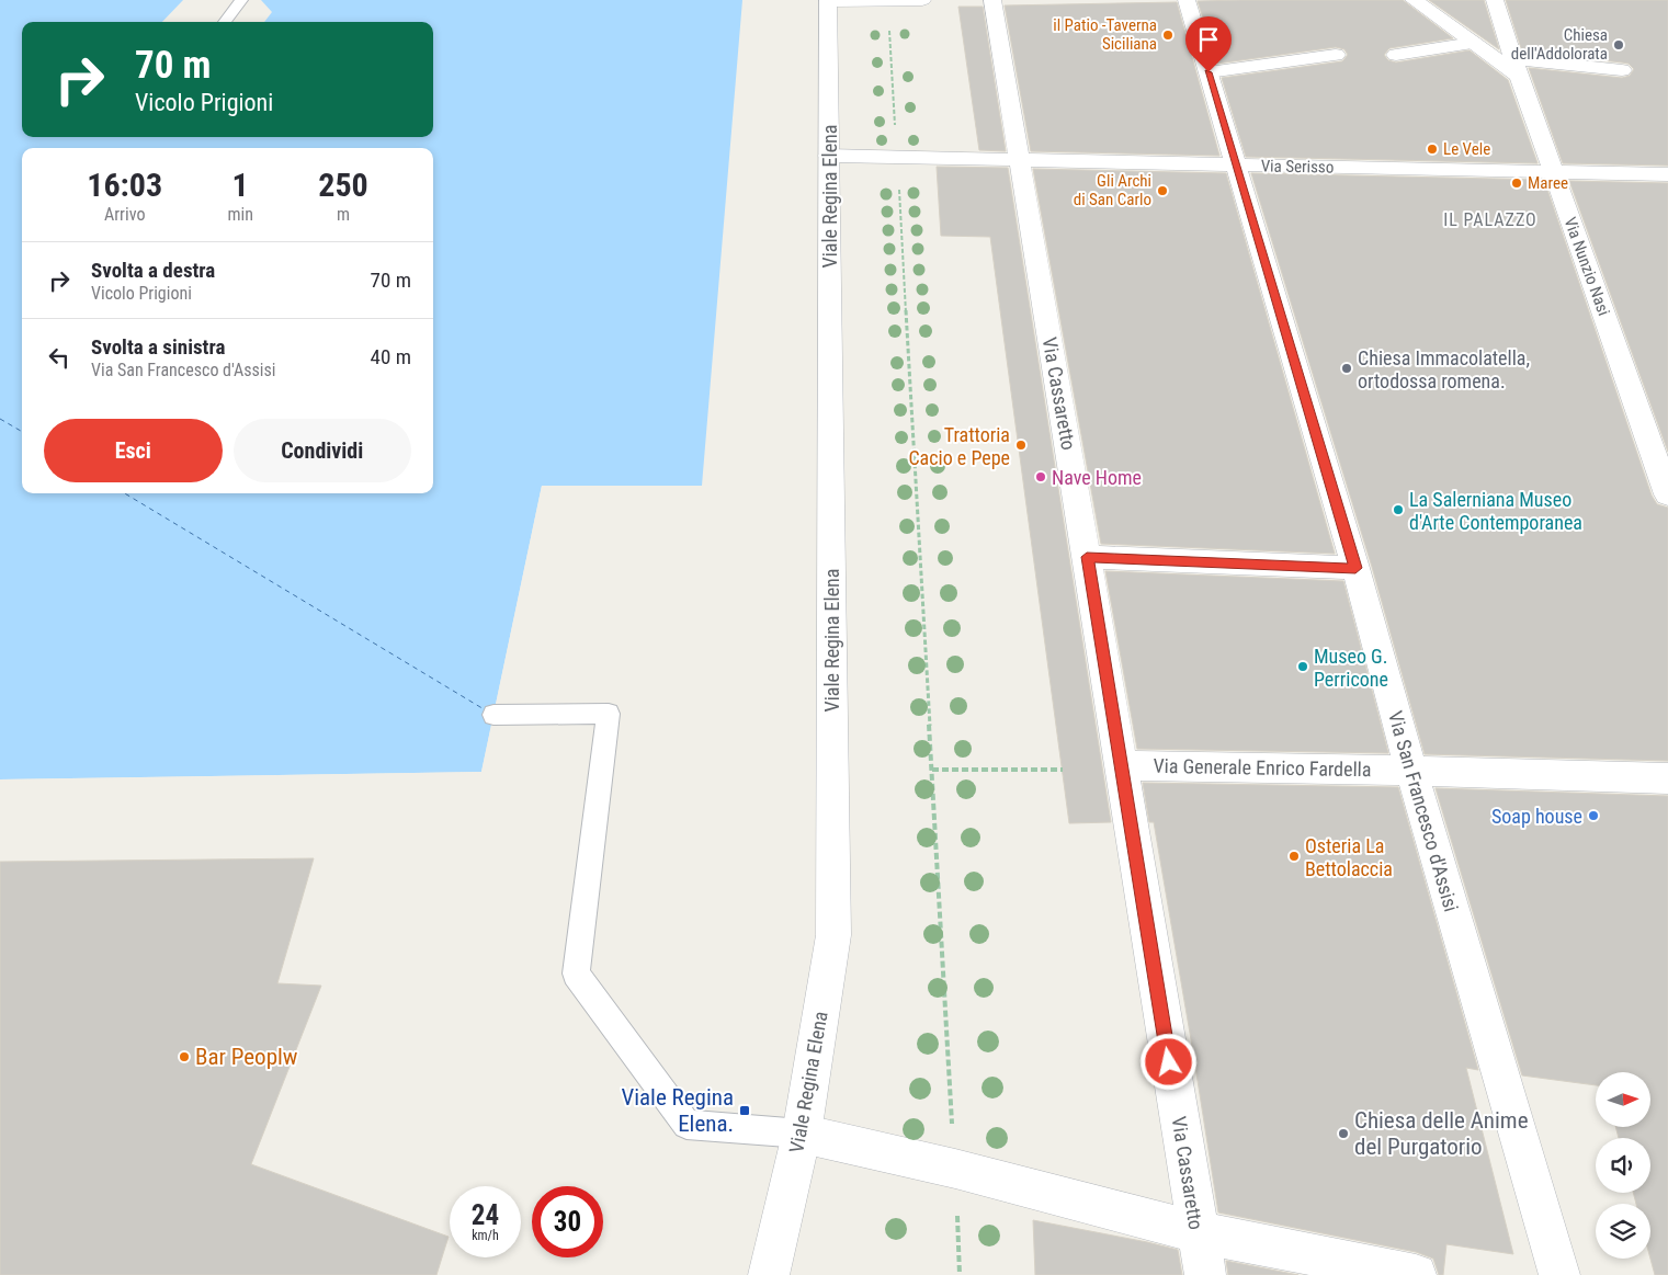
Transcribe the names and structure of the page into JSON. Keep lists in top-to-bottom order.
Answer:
{
  "streets": {
    "street": [
      "Via Serisso",
      "Viale Regina Elena",
      "Via Nunzio Nasi",
      "Via Cassaretto",
      "Via Generale Enrico Fardella",
      "Via San Francesco d'Assisi"
    ]
  },
  "crossings": [
    ["Via Serisso", "Viale Regina Elena"],
    ["Via Serisso", "Via Nunzio Nasi"],
    ["Via Serisso", "Via Cassaretto"],
    ["Via Serisso", "Via San Francesco d'Assisi"],
    ["Via Cassaretto", "Via Generale Enrico Fardella"],
    ["Via Generale Enrico Fardella", "Via San Francesco d'Assisi"]
  ],
  "districts": ["IL PALAZZO"],
  "places": {
    "other": [
      "il Patio -Taverna Siciliana",
      "Chiesa dell'Addolorata",
      "Le Vele",
      "Maree",
      "Gli Archi di San Carlo",
      "Chiesa Immacolatella, ortodossa romena.",
      "Trattoria Cacio e Pepe",
      "Nave Home",
      "La Salerniana Museo d'Arte Contemporanea",
      "Museo G. Perricone",
      "Soap house",
      "Osteria La Bettolaccia",
      "Bar Peoplw",
      "Chiesa delle Anime del Purgatorio"
    ],
    "transit": ["Viale Regina Elena."]
  },
  "north": "right",
  "page": {
    "turn": ["70 m", "Vicolo Prigioni"],
    "eta": [
      "16:03",
      "Arrivo",
      "1",
      "min",
      "250",
      "m"
    ],
    "list": [
      {
        "name": "Svolta a destra",
        "note": "Vicolo Prigioni",
        "value": "70 m"
      },
      {
        "name": "Svolta a sinistra",
        "note": "Via San Francesco d'Assisi",
        "value": "40 m"
      }
    ],
    "buttons": ["Esci", "Condividi"],
    "speed": "24 km/h",
    "limit": "30"
  }
}
